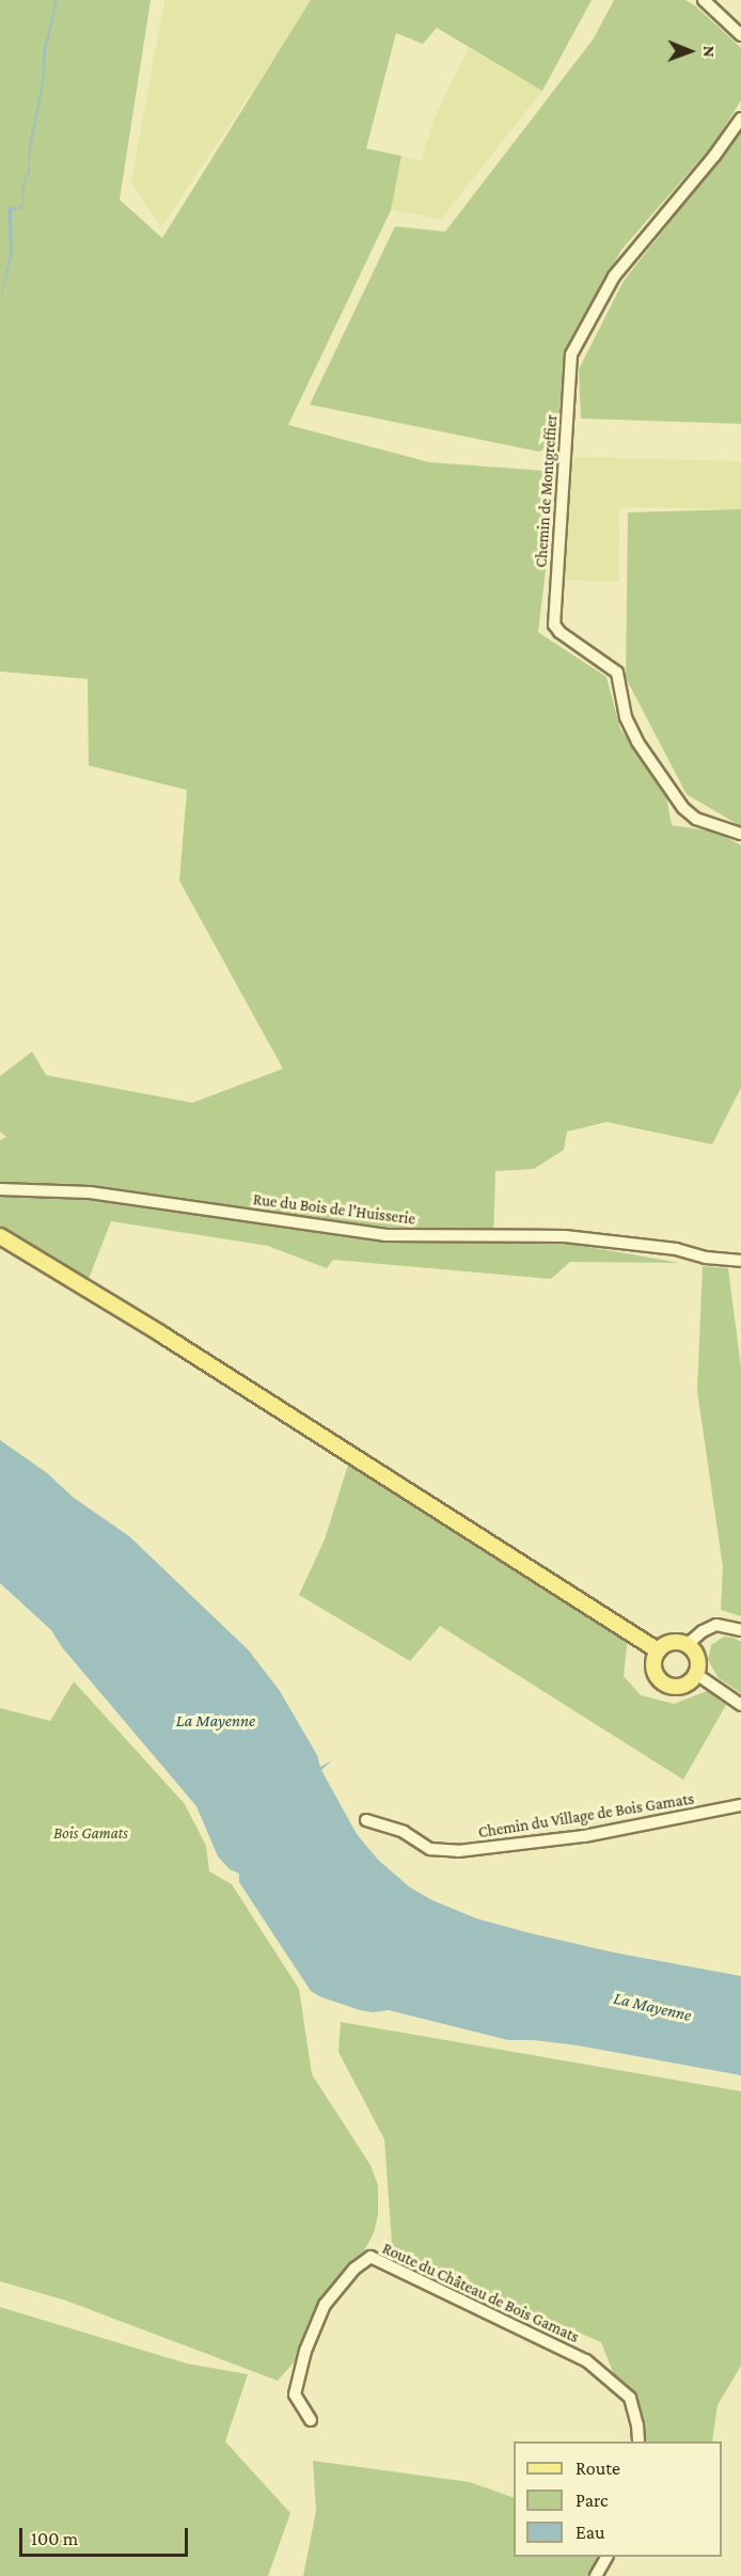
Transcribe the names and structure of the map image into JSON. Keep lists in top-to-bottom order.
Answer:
{
  "streets": {
    "street": [
      "Chemin de Montgreffier",
      "Rue du Bois de l'Huisserie",
      "Chemin du Village de Bois Gamats",
      "Route du Château de Bois Gamats"
    ]
  },
  "water": ["La Mayenne"],
  "parks": ["Bois Gamats"],
  "legend": ["Route", "Parc", "Eau"],
  "scale_bar": "100 m",
  "north": "right"
}
